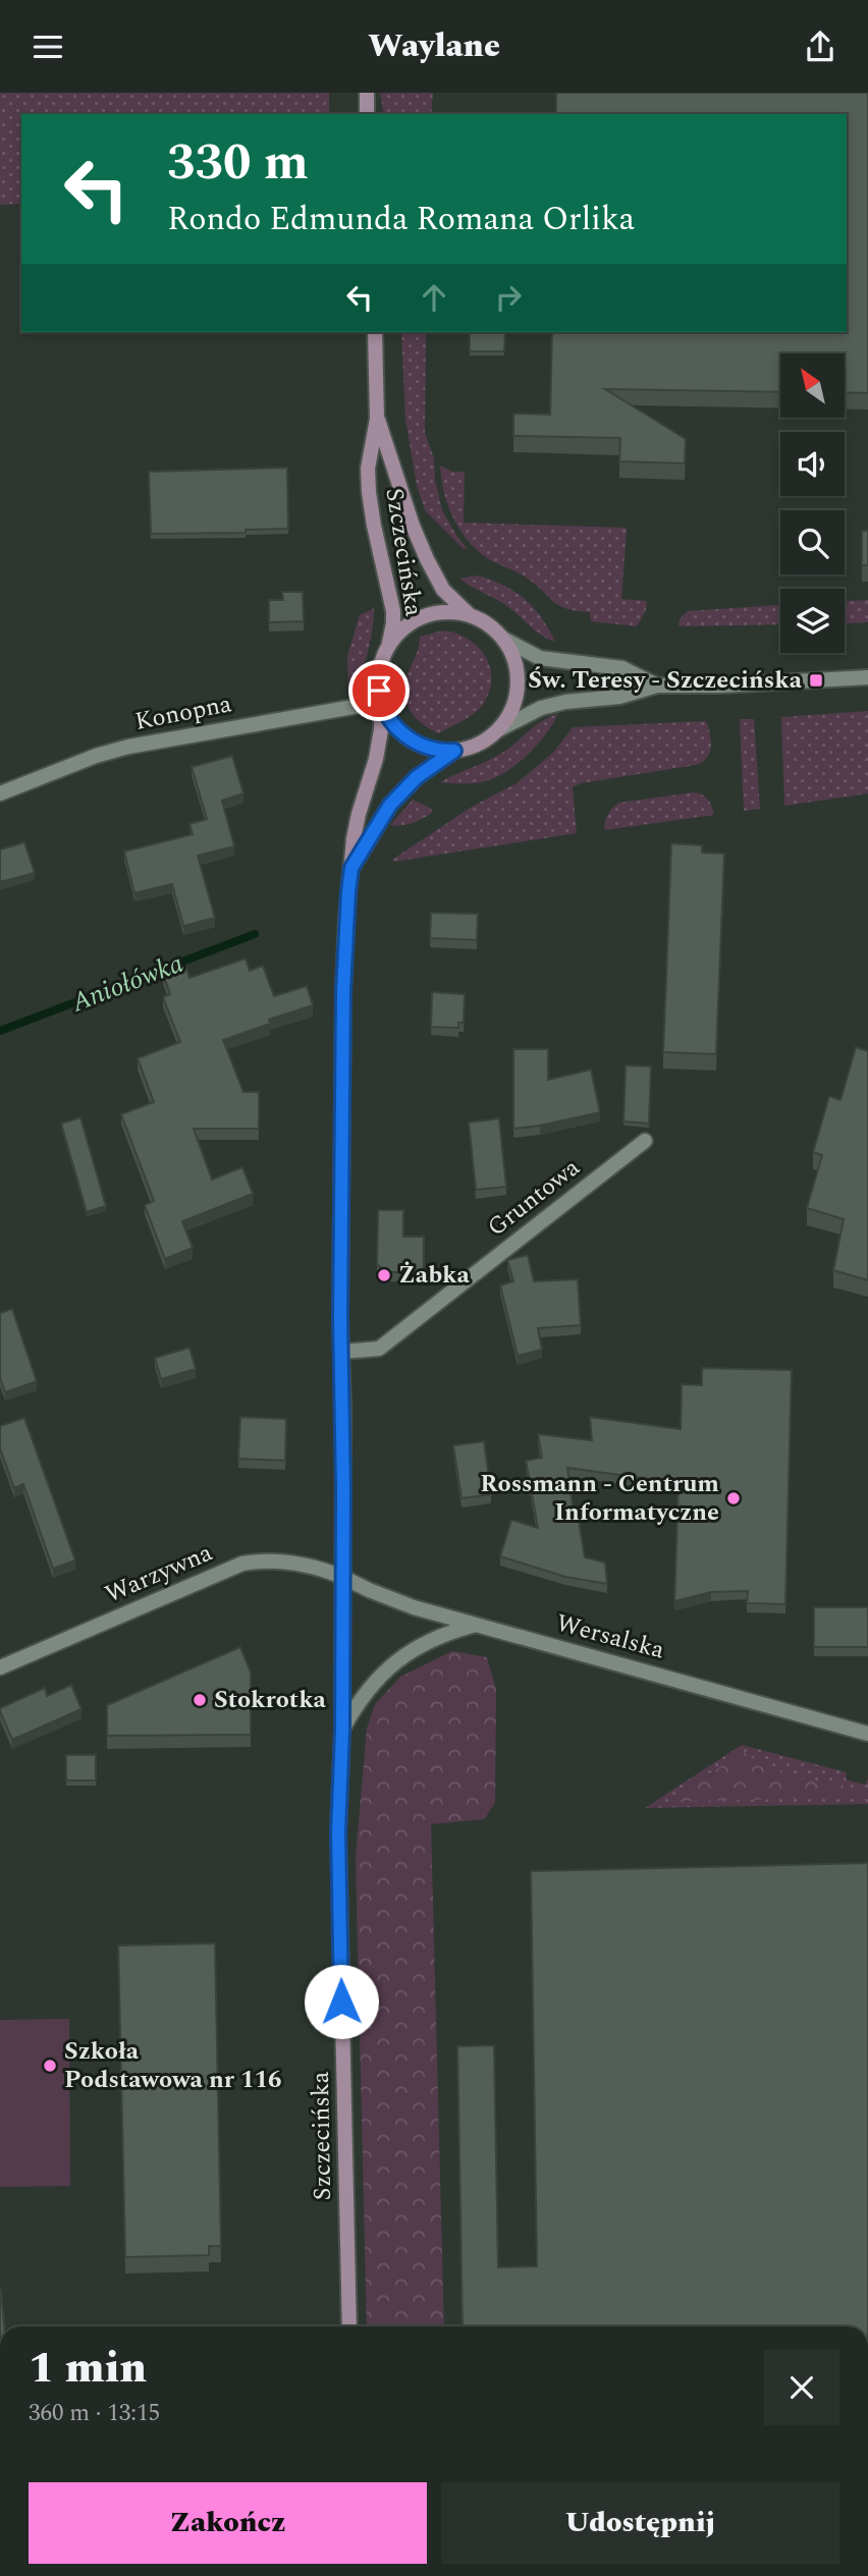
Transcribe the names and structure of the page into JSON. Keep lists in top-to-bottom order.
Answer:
{
  "streets": {
    "main road": ["Szczecińska"],
    "street": [
      "Konopna",
      "Gruntowa",
      "Warzywna",
      "Wersalska"
    ]
  },
  "crossings": [
    ["Szczecińska", "Konopna"],
    ["Szczecińska", "Gruntowa"],
    ["Szczecińska", "Warzywna"],
    ["Szczecińska", "Wersalska"],
    ["Warzywna", "Wersalska"]
  ],
  "water": ["Aniołówka"],
  "places": {
    "transit": ["Św. Teresy - Szczecińska"],
    "other": [
      "Żabka",
      "Rossmann - Centrum Informatyczne",
      "Stokrotka",
      "Szkoła Podstawowa nr 116"
    ]
  },
  "north": "top left",
  "page": {
    "header": "Waylane",
    "turn": ["330 m", "Rondo Edmunda Romana Orlika"],
    "heading": ["1 min", "360 m · 13:15"],
    "buttons": ["Zakończ", "Udostępnij"]
  }
}
